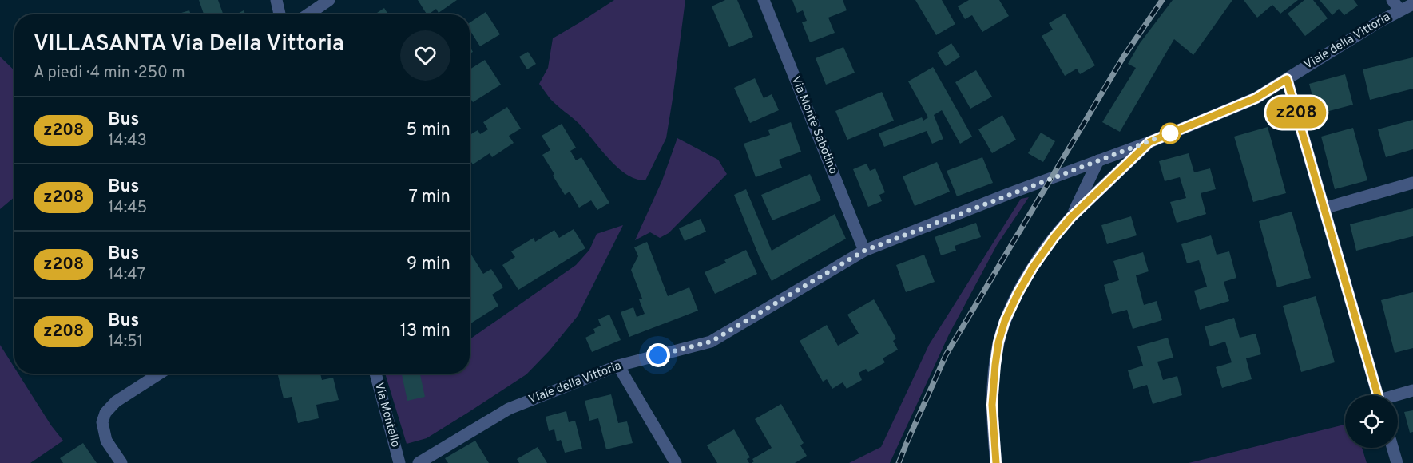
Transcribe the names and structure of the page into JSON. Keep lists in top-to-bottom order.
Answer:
{
  "streets": {
    "street": ["Viale della Vittoria", "Via Monte Sabotino", "Via Montello"]
  },
  "crossings": [
    ["Viale della Vittoria", "Via Monte Sabotino"]
  ],
  "lines": ["bus line z208"],
  "page": {
    "on_map": "z208",
    "heading": ["VILLASANTA Via Della Vittoria", "A piedi · 4 min · 250 m"],
    "list": [
      {
        "mark": "z208",
        "name": "Bus",
        "note": "14:43",
        "value": "5 min"
      },
      {
        "mark": "z208",
        "name": "Bus",
        "note": "14:45",
        "value": "7 min"
      },
      {
        "mark": "z208",
        "name": "Bus",
        "note": "14:47",
        "value": "9 min"
      },
      {
        "mark": "z208",
        "name": "Bus",
        "note": "14:51",
        "value": "13 min"
      }
    ]
  }
}
